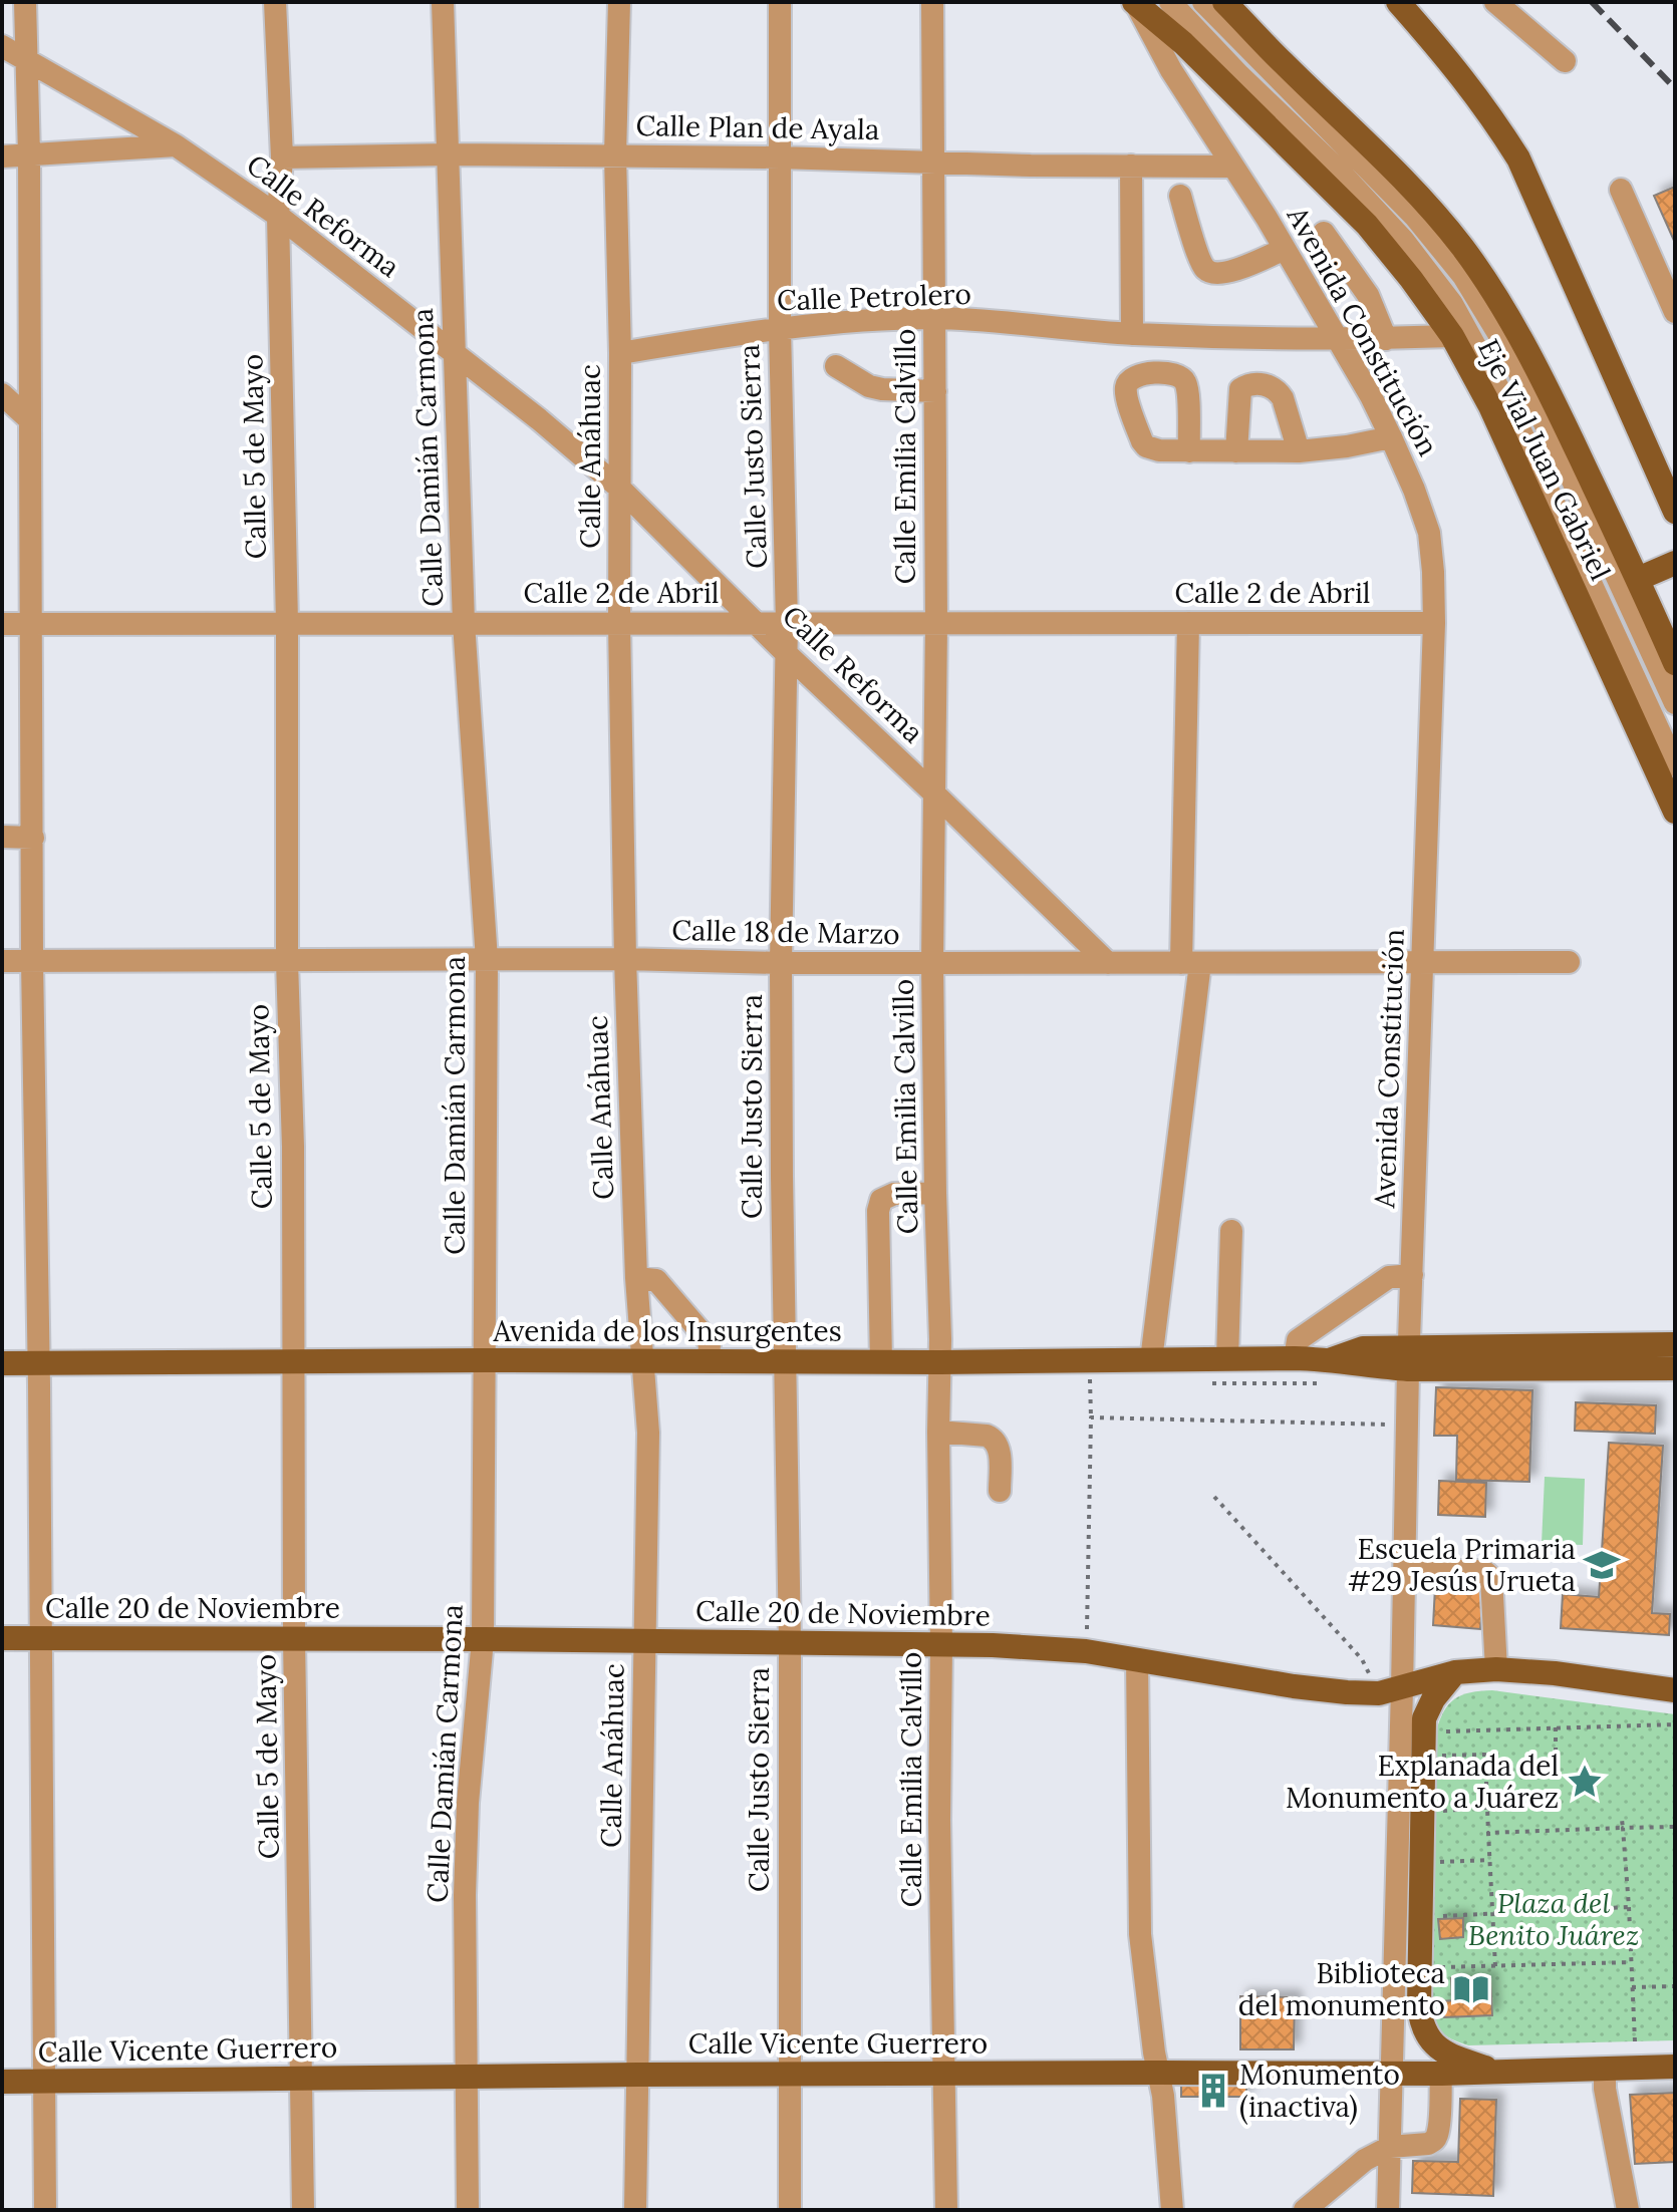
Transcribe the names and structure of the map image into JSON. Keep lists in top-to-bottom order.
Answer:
{
  "streets": {
    "main road": [
      "Eje Vial Juan Gabriel",
      "Avenida de los Insurgentes",
      "Calle 20 de Noviembre",
      "Calle Vicente Guerrero"
    ],
    "street": [
      "Calle Plan de Ayala",
      "Calle Reforma",
      "Calle Petrolero",
      "Avenida Constitución",
      "Calle 5 de Mayo",
      "Calle Anáhuac",
      "Calle Justo Sierra",
      "Calle Emilia Calvillo",
      "Calle Damián Carmona",
      "Calle 2 de Abril",
      "Calle 18 de Marzo"
    ]
  },
  "crossings": [
    ["Calle Plan de Ayala", "Avenida Constitución"],
    ["Calle Plan de Ayala", "Calle 5 de Mayo"],
    ["Calle Plan de Ayala", "Calle Anáhuac"],
    ["Calle Plan de Ayala", "Calle Justo Sierra"],
    ["Calle Plan de Ayala", "Calle Emilia Calvillo"],
    ["Calle Plan de Ayala", "Calle Damián Carmona"],
    ["Calle Reforma", "Calle 5 de Mayo"],
    ["Calle Reforma", "Calle Anáhuac"],
    ["Calle Reforma", "Calle Justo Sierra"],
    ["Calle Reforma", "Calle Emilia Calvillo"],
    ["Calle Reforma", "Calle Damián Carmona"],
    ["Calle Reforma", "Calle 2 de Abril"],
    ["Calle Reforma", "Calle 18 de Marzo"],
    ["Calle Petrolero", "Avenida Constitución"],
    ["Calle Petrolero", "Calle Anáhuac"],
    ["Calle Petrolero", "Calle Justo Sierra"],
    ["Calle Petrolero", "Calle Emilia Calvillo"],
    ["Calle Petrolero", "Eje Vial Juan Gabriel"],
    ["Avenida Constitución", "Eje Vial Juan Gabriel"],
    ["Avenida Constitución", "Calle 2 de Abril"],
    ["Avenida Constitución", "Calle 18 de Marzo"],
    ["Avenida Constitución", "Avenida de los Insurgentes"],
    ["Avenida Constitución", "Calle 20 de Noviembre"],
    ["Avenida Constitución", "Calle Vicente Guerrero"],
    ["Calle 5 de Mayo", "Calle 2 de Abril"],
    ["Calle 5 de Mayo", "Calle 18 de Marzo"],
    ["Calle 5 de Mayo", "Avenida de los Insurgentes"],
    ["Calle 5 de Mayo", "Calle 20 de Noviembre"],
    ["Calle 5 de Mayo", "Calle Vicente Guerrero"],
    ["Calle Anáhuac", "Calle 2 de Abril"],
    ["Calle Anáhuac", "Calle 18 de Marzo"],
    ["Calle Anáhuac", "Avenida de los Insurgentes"],
    ["Calle Anáhuac", "Calle 20 de Noviembre"],
    ["Calle Anáhuac", "Calle Vicente Guerrero"],
    ["Calle Justo Sierra", "Calle 2 de Abril"],
    ["Calle Justo Sierra", "Calle 18 de Marzo"],
    ["Calle Justo Sierra", "Avenida de los Insurgentes"],
    ["Calle Justo Sierra", "Calle 20 de Noviembre"],
    ["Calle Justo Sierra", "Calle Vicente Guerrero"],
    ["Calle Emilia Calvillo", "Calle 2 de Abril"],
    ["Calle Emilia Calvillo", "Calle 18 de Marzo"],
    ["Calle Emilia Calvillo", "Avenida de los Insurgentes"],
    ["Calle Emilia Calvillo", "Calle 20 de Noviembre"],
    ["Calle Emilia Calvillo", "Calle Vicente Guerrero"],
    ["Calle Damián Carmona", "Calle 2 de Abril"],
    ["Calle Damián Carmona", "Calle 18 de Marzo"],
    ["Calle Damián Carmona", "Avenida de los Insurgentes"],
    ["Calle Damián Carmona", "Calle 20 de Noviembre"],
    ["Calle Damián Carmona", "Calle Vicente Guerrero"]
  ],
  "parks": ["Plaza del Benito Juárez"],
  "places": {
    "school or university": ["Escuela Primaria #29 Jesús Urueta"],
    "place": ["Explanada del Monumento a Juárez"],
    "library": ["Biblioteca del monumento"],
    "building": ["Monumento (inactiva)"]
  }
}
